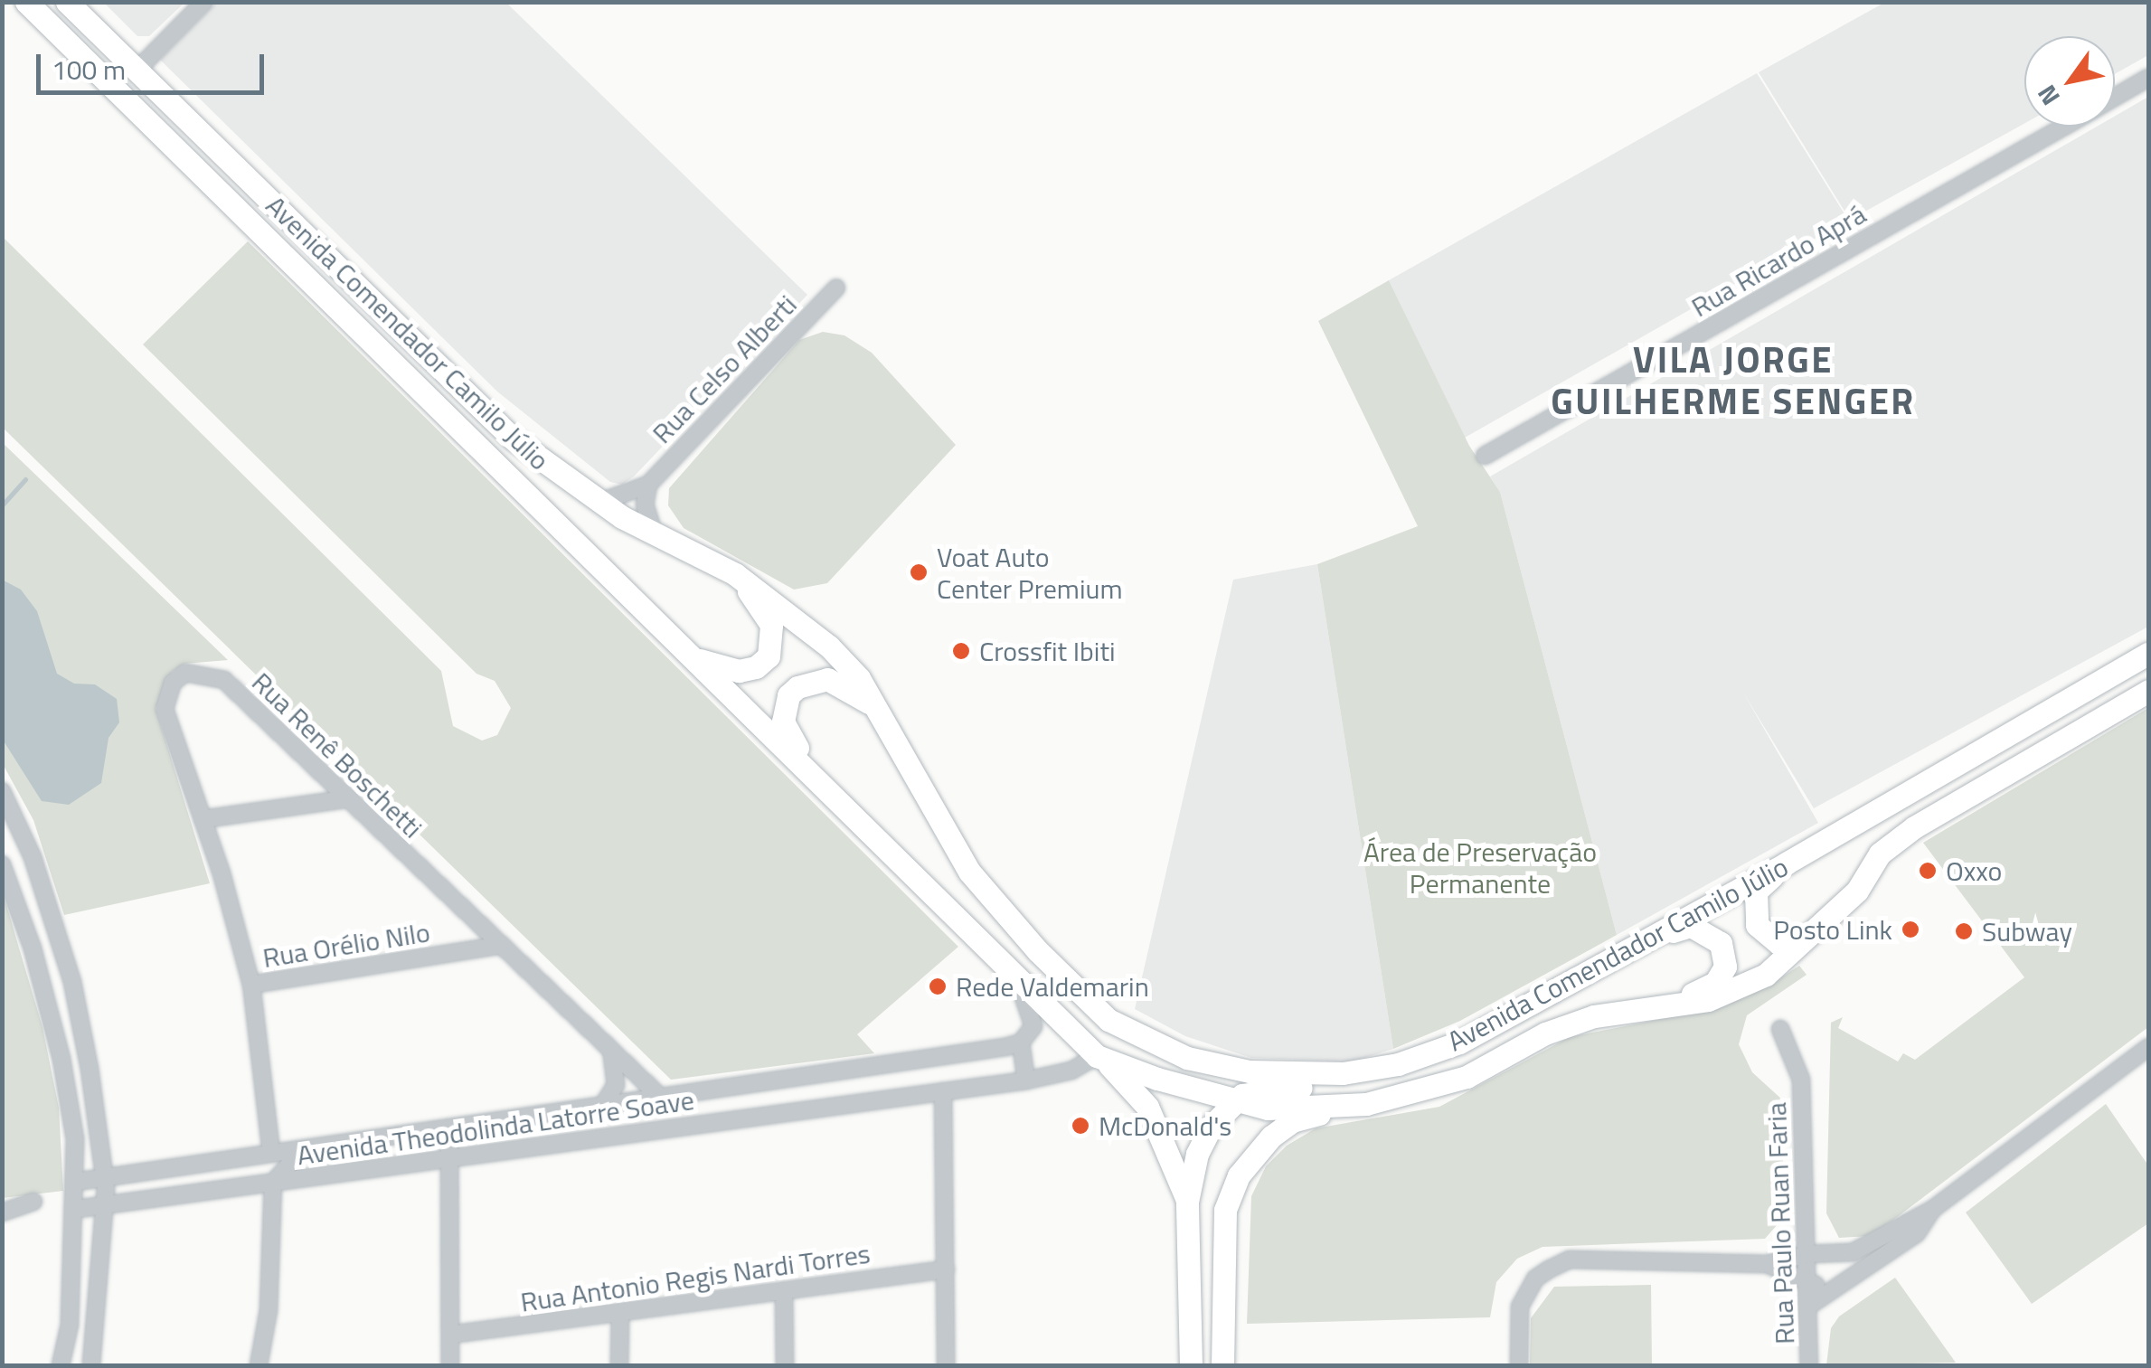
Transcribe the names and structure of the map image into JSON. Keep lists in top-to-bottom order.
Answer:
{
  "streets": {
    "main road": ["Avenida Comendador Camilo Júlio"],
    "street": [
      "Rua Ricardo Aprá",
      "Rua Celso Alberti",
      "Rua Renê Boschetti",
      "Rua Orélio Nilo",
      "Avenida Theodolinda Latorre Soave",
      "Rua Paulo Ruan Faria",
      "Rua Antonio Regis Nardi Torres"
    ]
  },
  "crossings": [
    ["Avenida Comendador Camilo Júlio", "Rua Celso Alberti"],
    ["Avenida Comendador Camilo Júlio", "Avenida Theodolinda Latorre Soave"],
    ["Rua Renê Boschetti", "Rua Orélio Nilo"],
    ["Rua Renê Boschetti", "Avenida Theodolinda Latorre Soave"]
  ],
  "districts": ["VILA JORGE GUILHERME SENGER"],
  "parks": ["Área de Preservação Permanente"],
  "places": [
    "Voat Auto Center Premium",
    "Crossfit Ibiti",
    "Oxxo",
    "Posto Link",
    "Subway",
    "Rede Valdemarin",
    "McDonald's"
  ],
  "scale_bar": "100 m",
  "north": "bottom left"
}
